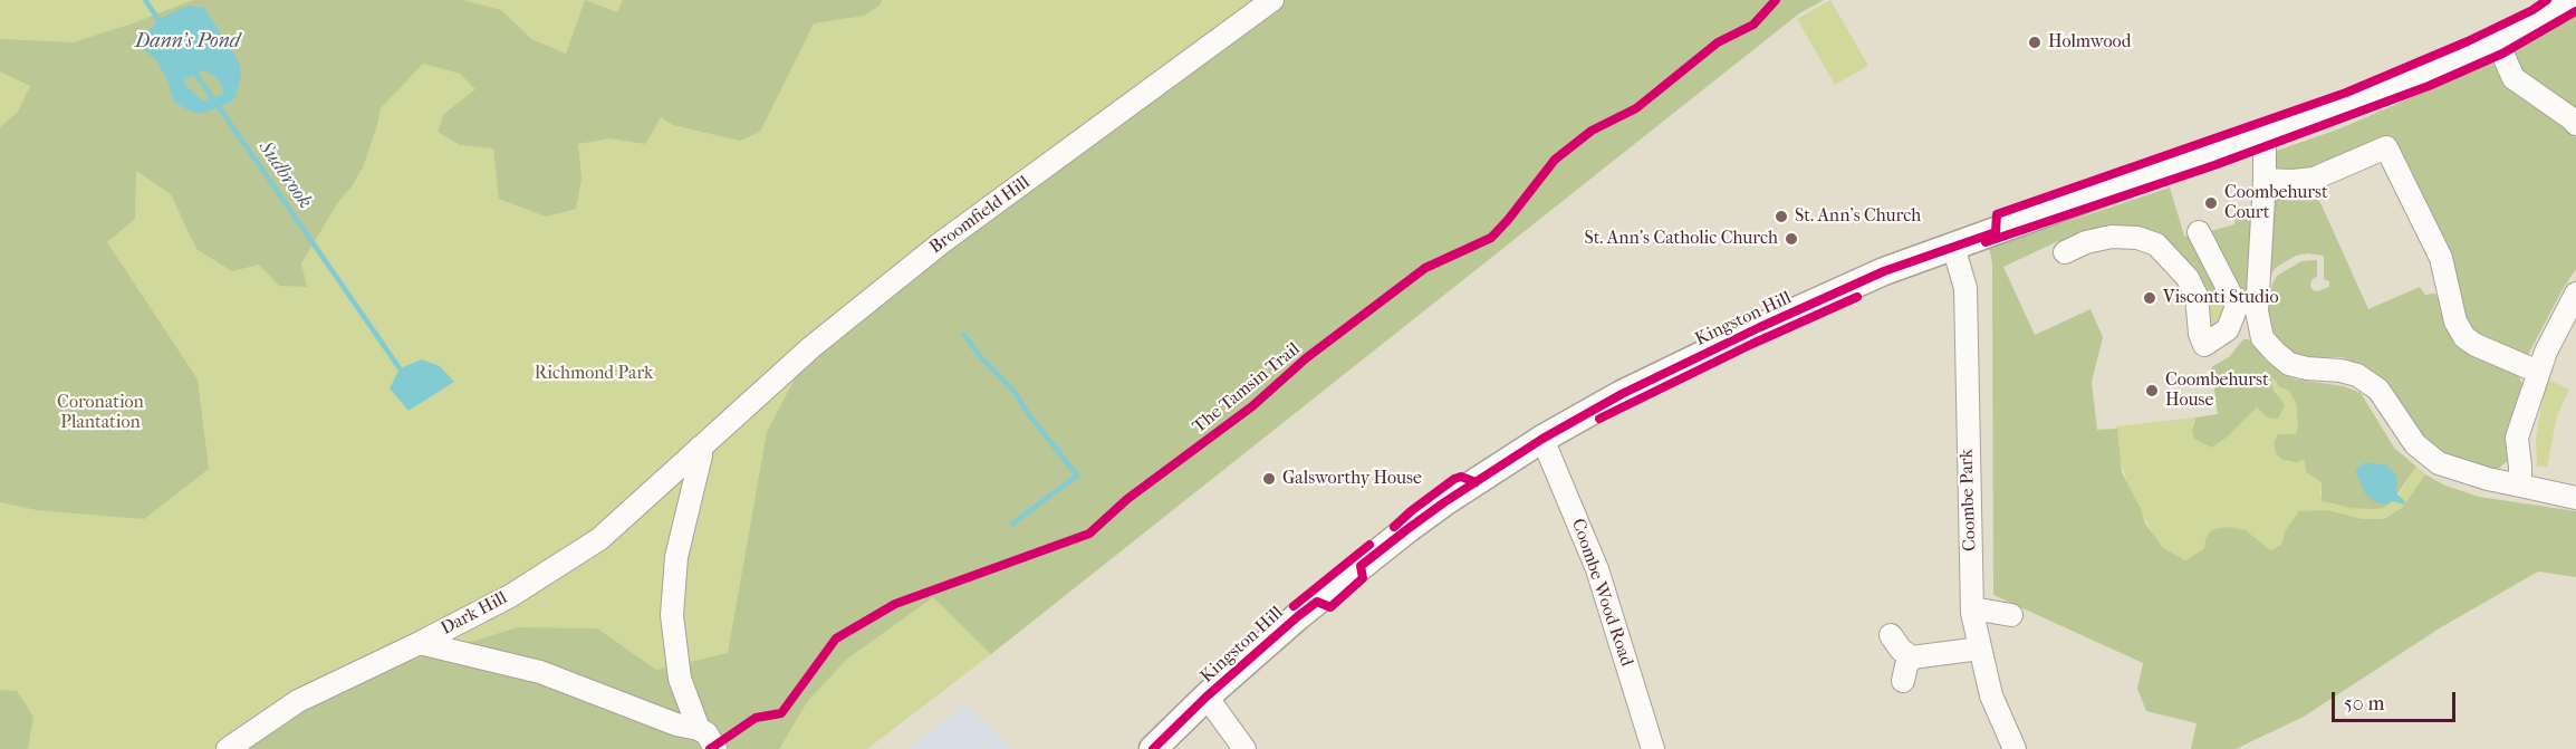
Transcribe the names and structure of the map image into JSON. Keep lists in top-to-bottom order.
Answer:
{
  "streets": {
    "main road": ["Kingston Hill"],
    "street": [
      "Broomfield Hill",
      "Coombe Park",
      "Coombe Wood Road",
      "Dark Hill"
    ],
    "cycle path": ["The Tamsin Trail"]
  },
  "crossings": [
    ["Broomfield Hill", "Dark Hill"],
    ["Kingston Hill", "Coombe Park"],
    ["Kingston Hill", "Coombe Wood Road"]
  ],
  "water": ["Dann's Pond", "Sudbrook"],
  "parks": ["Richmond Park", "Coronation Plantation"],
  "places": [
    "Holmwood",
    "Coombehurst Court",
    "St. Ann's Church",
    "St. Ann's Catholic Church",
    "Visconti Studio",
    "Coombehurst House",
    "Galsworthy House"
  ],
  "scale_bar": "50 m"
}
